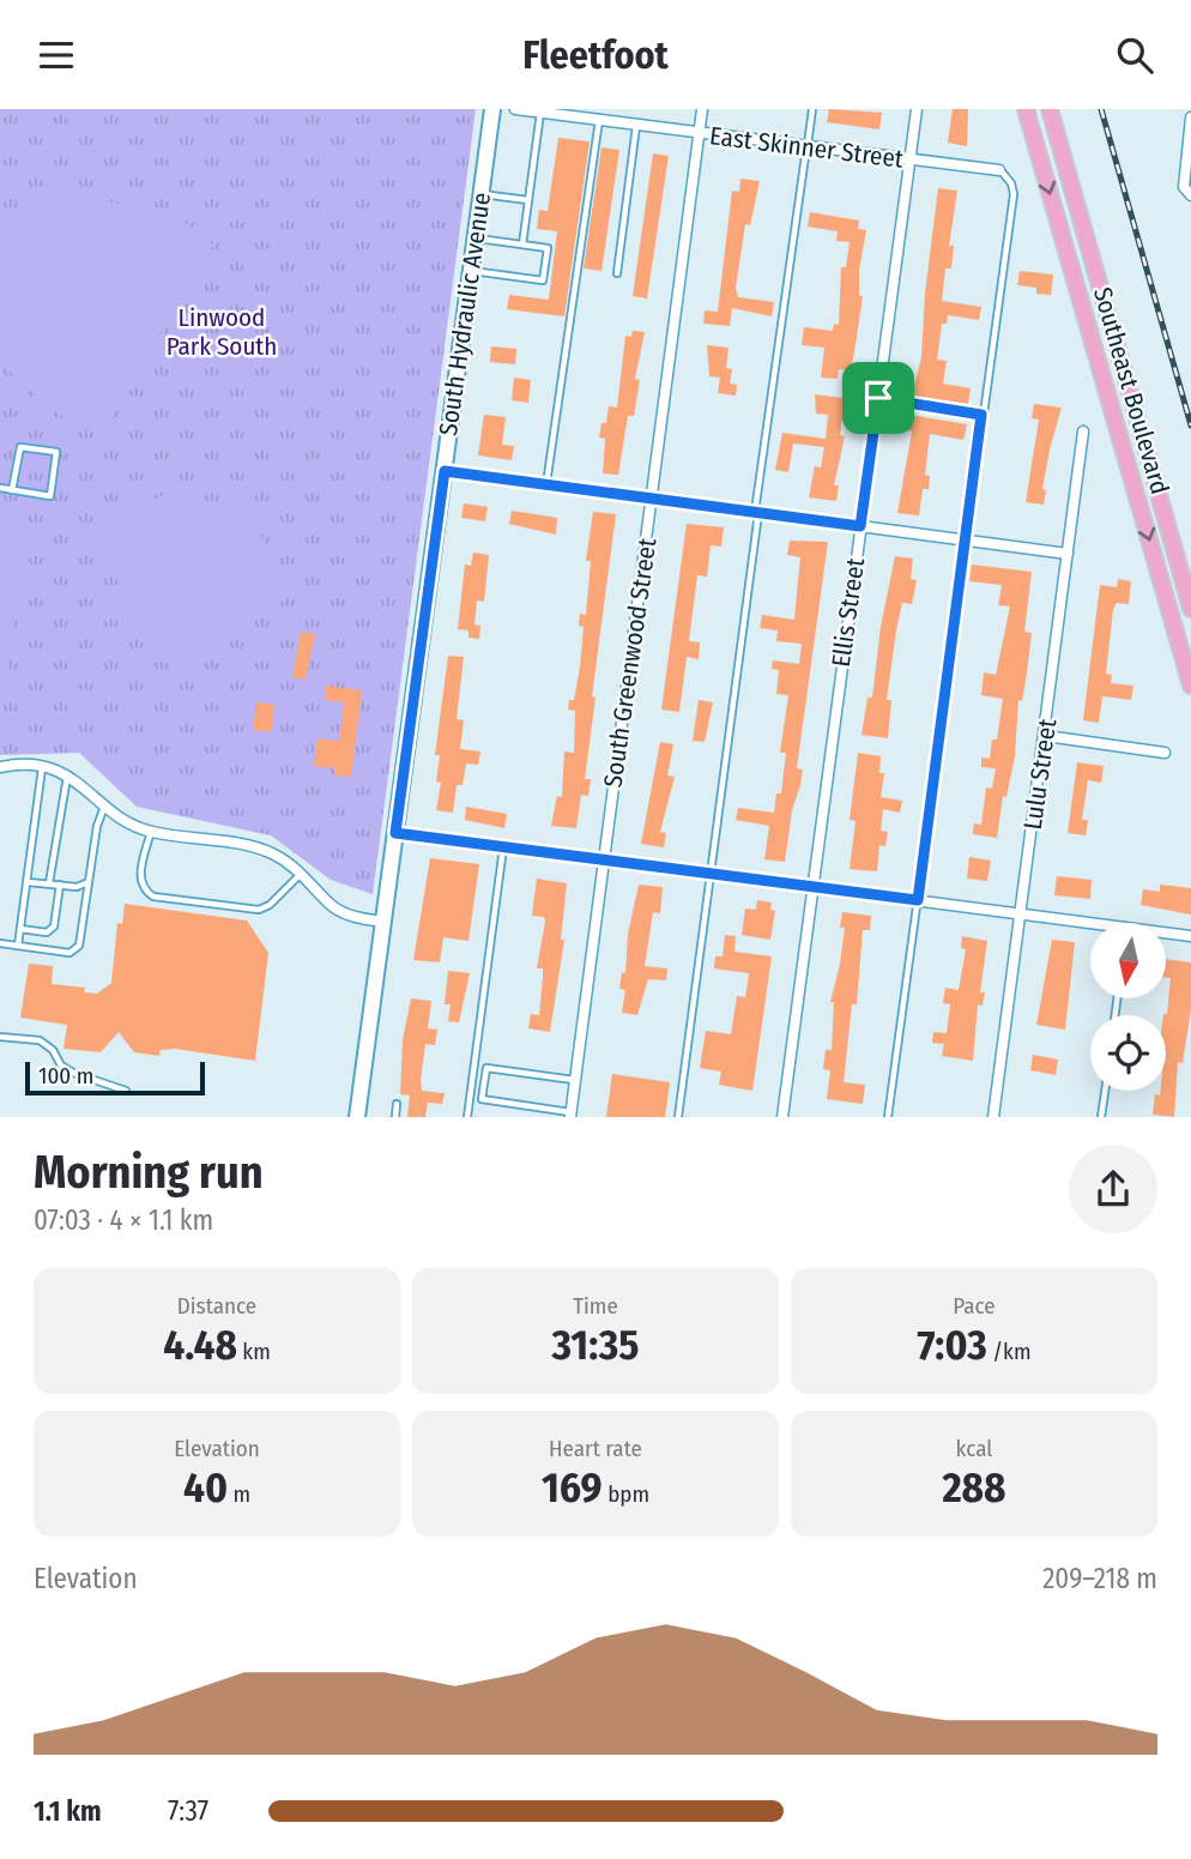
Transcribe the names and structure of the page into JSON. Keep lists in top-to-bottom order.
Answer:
{
  "streets": {
    "main road": ["Southeast Boulevard"],
    "street": [
      "East Skinner Street",
      "South Hydraulic Avenue",
      "Ellis Street",
      "South Greenwood Street",
      "Lulu Street"
    ]
  },
  "crossings": [
    ["East Skinner Street", "Ellis Street"],
    ["East Skinner Street", "South Greenwood Street"]
  ],
  "parks": ["Linwood Park South"],
  "scale_bar": "100 m",
  "north": "bottom",
  "page": {
    "header": "Fleetfoot",
    "scale": "100 m",
    "heading": ["Morning run", "07:03 · 4 × 1.1 km"],
    "stats": [
      ["Distance", "4.48 km"],
      ["Time", "31:35"],
      ["Pace", "7:03 /km"],
      ["Elevation", "40 m"],
      ["Heart rate", "169 bpm"],
      ["kcal", "288"]
    ],
    "chart": ["Elevation", "209–218 m"],
    "list": [
      {
        "name": "1.1 km",
        "note": "7:37"
      }
    ]
  }
}
